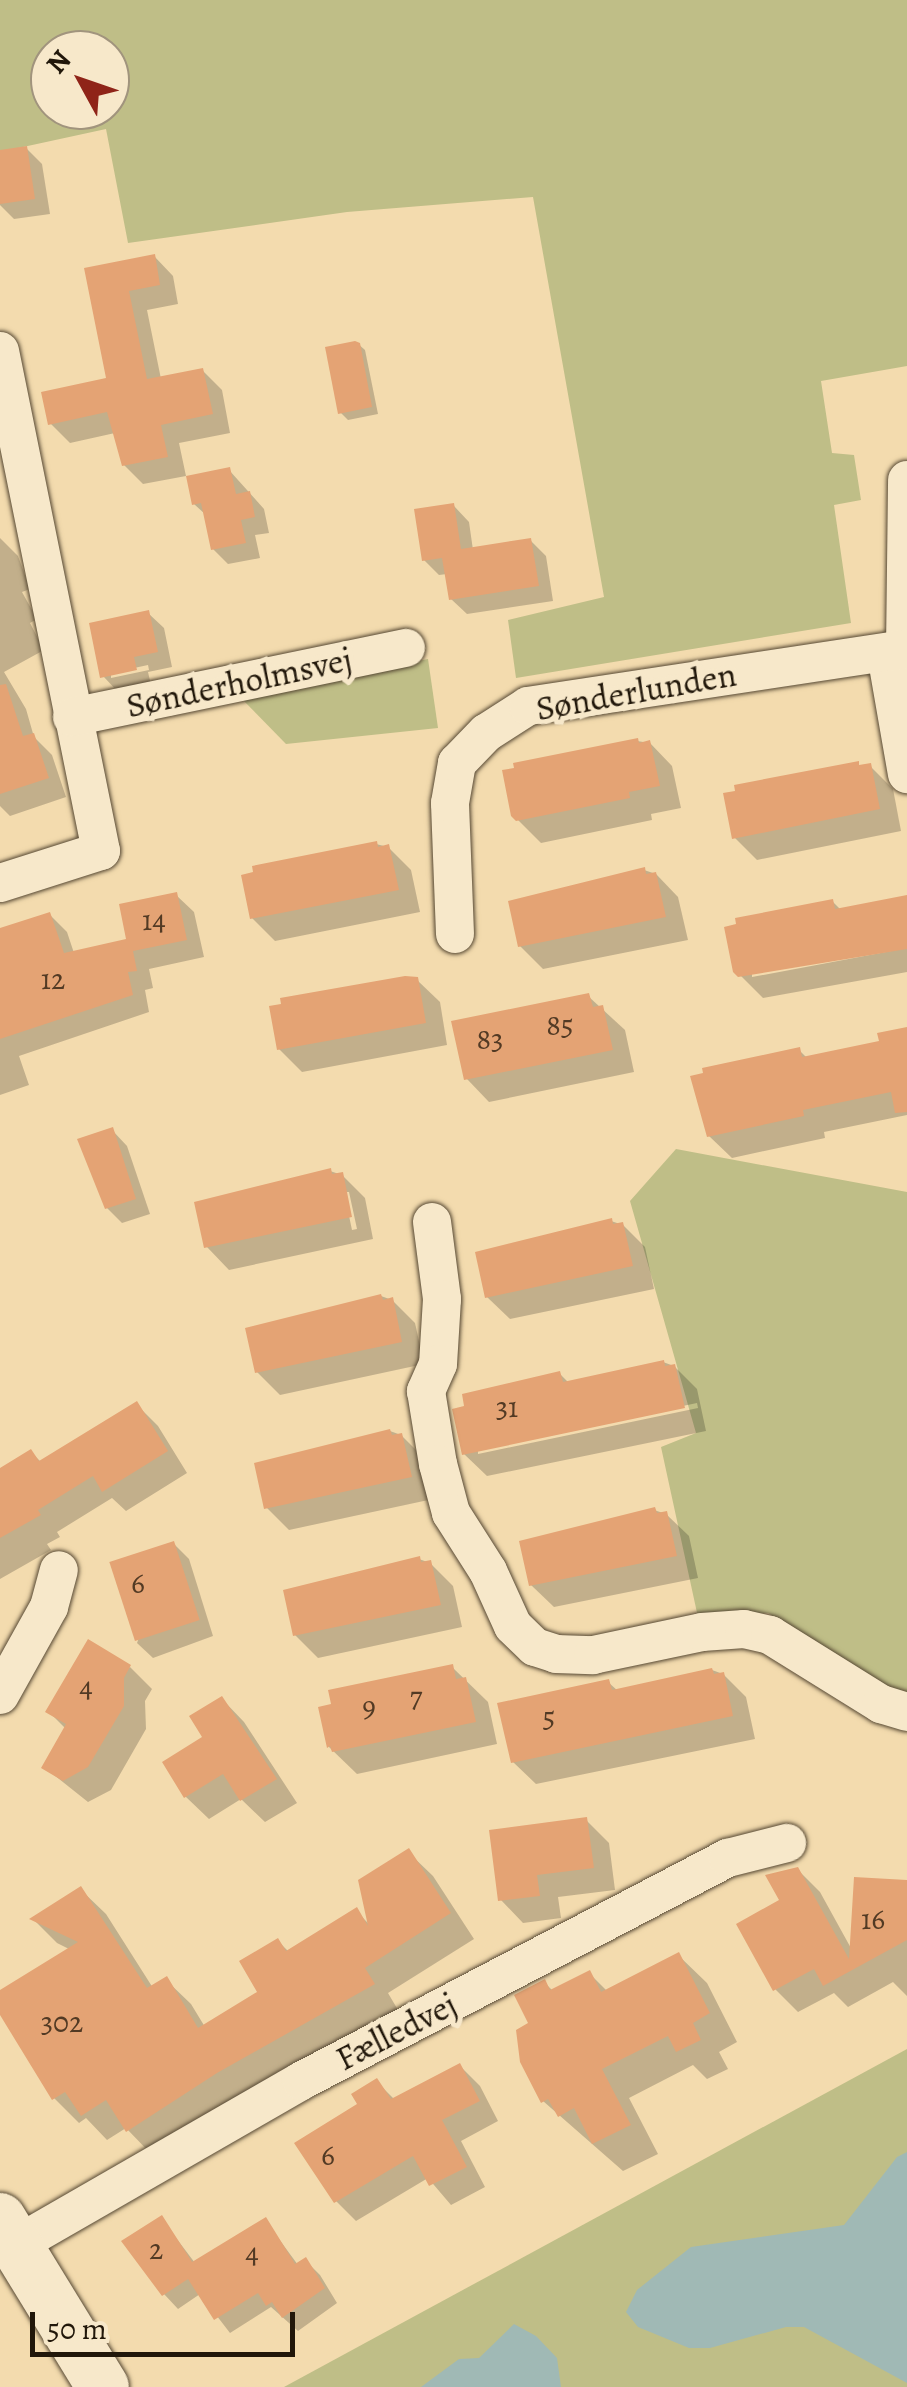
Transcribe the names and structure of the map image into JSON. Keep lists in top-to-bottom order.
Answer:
{
  "streets": {
    "street": ["Sønderholmsvej", "Sønderlunden", "Fælledvej"]
  },
  "house_numbers": [
    "14",
    "12",
    "85",
    "83",
    "31",
    "6",
    "4",
    "7",
    "9",
    "5",
    "16",
    "302",
    "6",
    "2",
    "4"
  ],
  "scale_bar": "50 m",
  "north": "top left"
}
